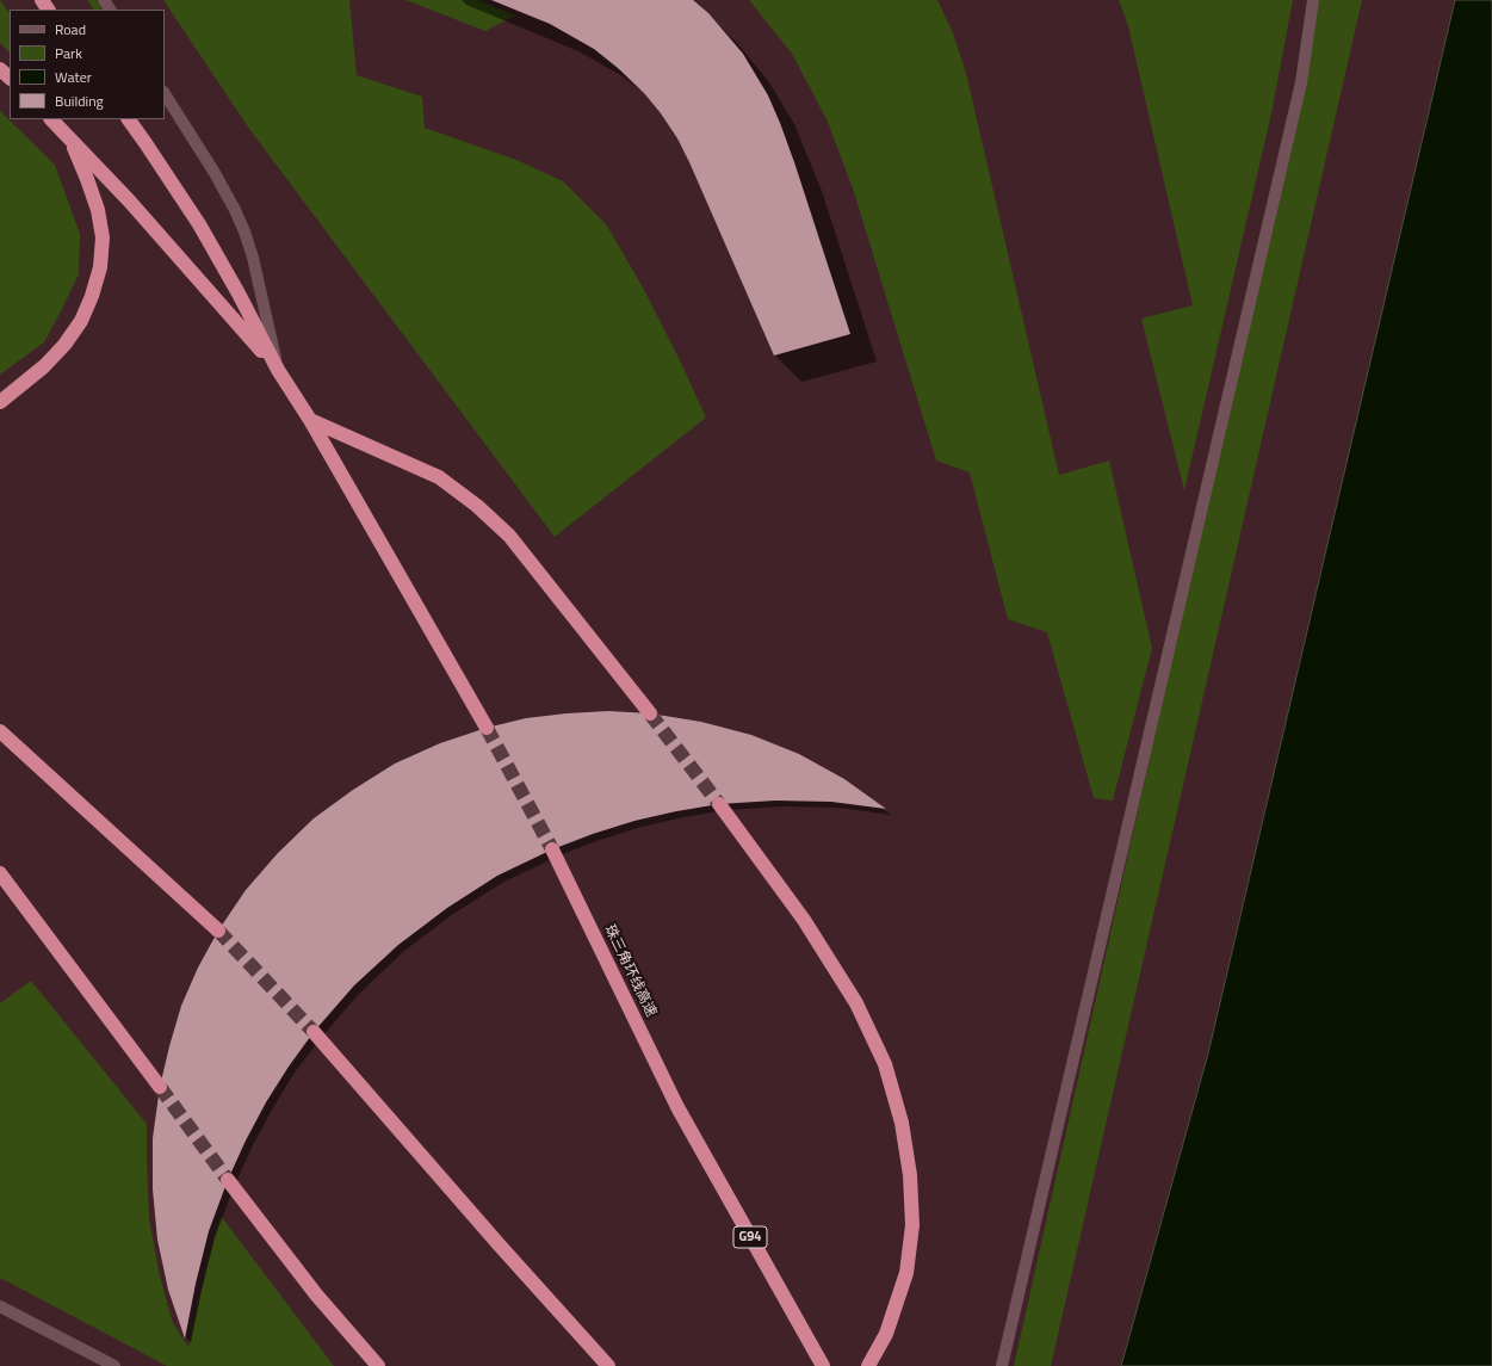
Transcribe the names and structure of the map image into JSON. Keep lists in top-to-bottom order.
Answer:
{
  "streets": {
    "highway": ["珠三角环线高速", "G94"]
  },
  "legend": [
    "Road",
    "Park",
    "Water",
    "Building"
  ]
}
